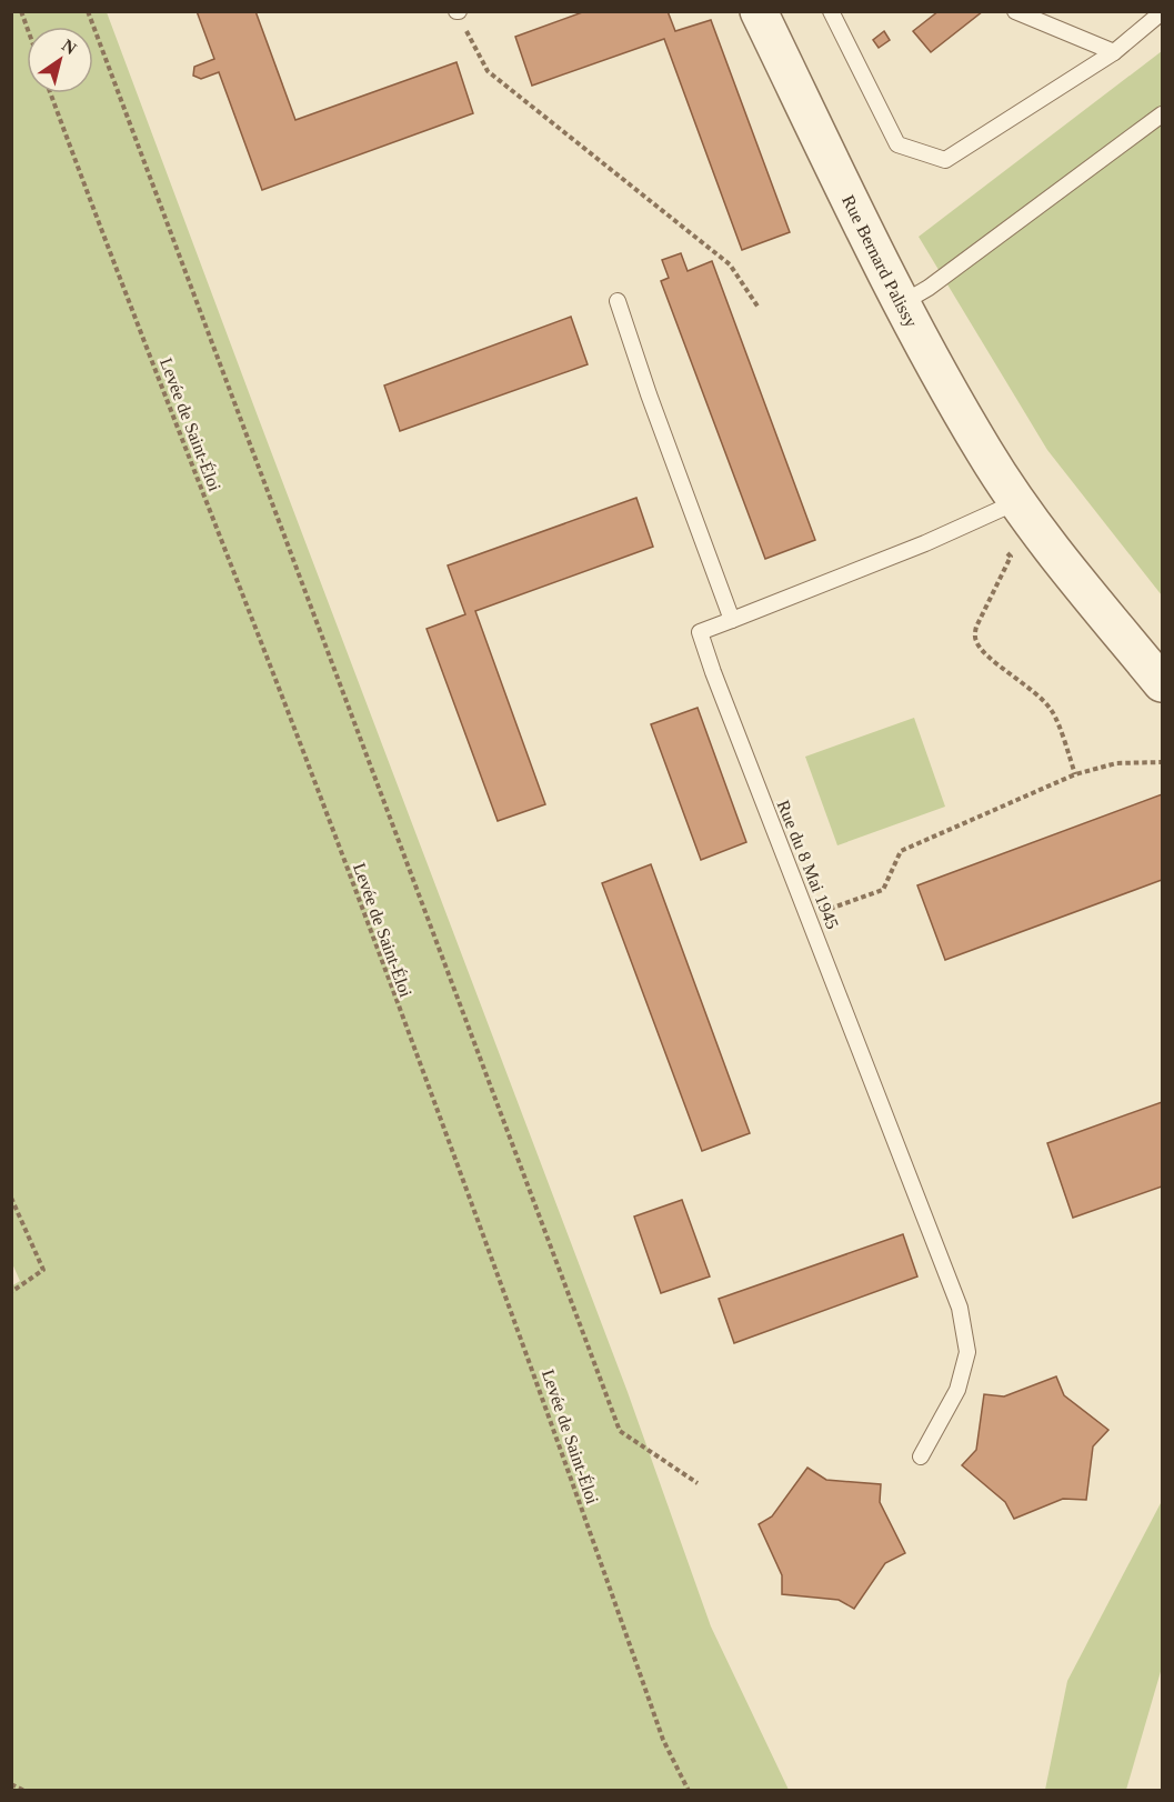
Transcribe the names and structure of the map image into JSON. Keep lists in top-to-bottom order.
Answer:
{
  "streets": {
    "street": ["Rue Bernard Palissy"],
    "lane": ["Rue du 8 Mai 1945"],
    "path": ["Levée de Saint-Éloi"]
  },
  "north": "top right"
}
